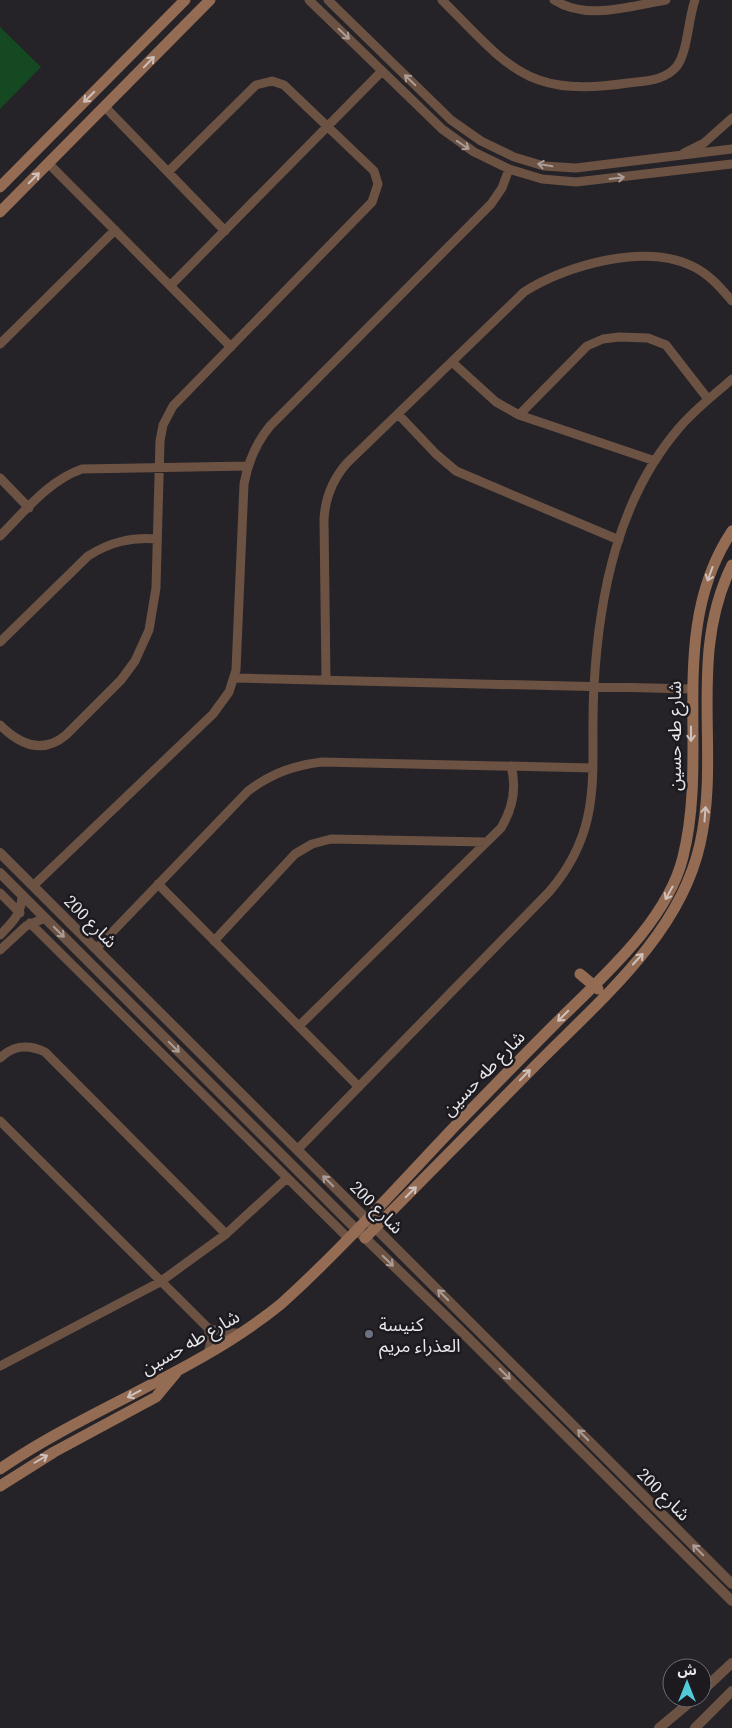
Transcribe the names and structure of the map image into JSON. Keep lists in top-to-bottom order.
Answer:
{
  "streets": {
    "main road": ["شارع طه حسين"],
    "street": ["شارع 200"]
  },
  "crossings": [
    ["شارع طه حسين", "شارع 200"]
  ],
  "places": ["كنيسة العذراء مريم"],
  "north": "top"
}
